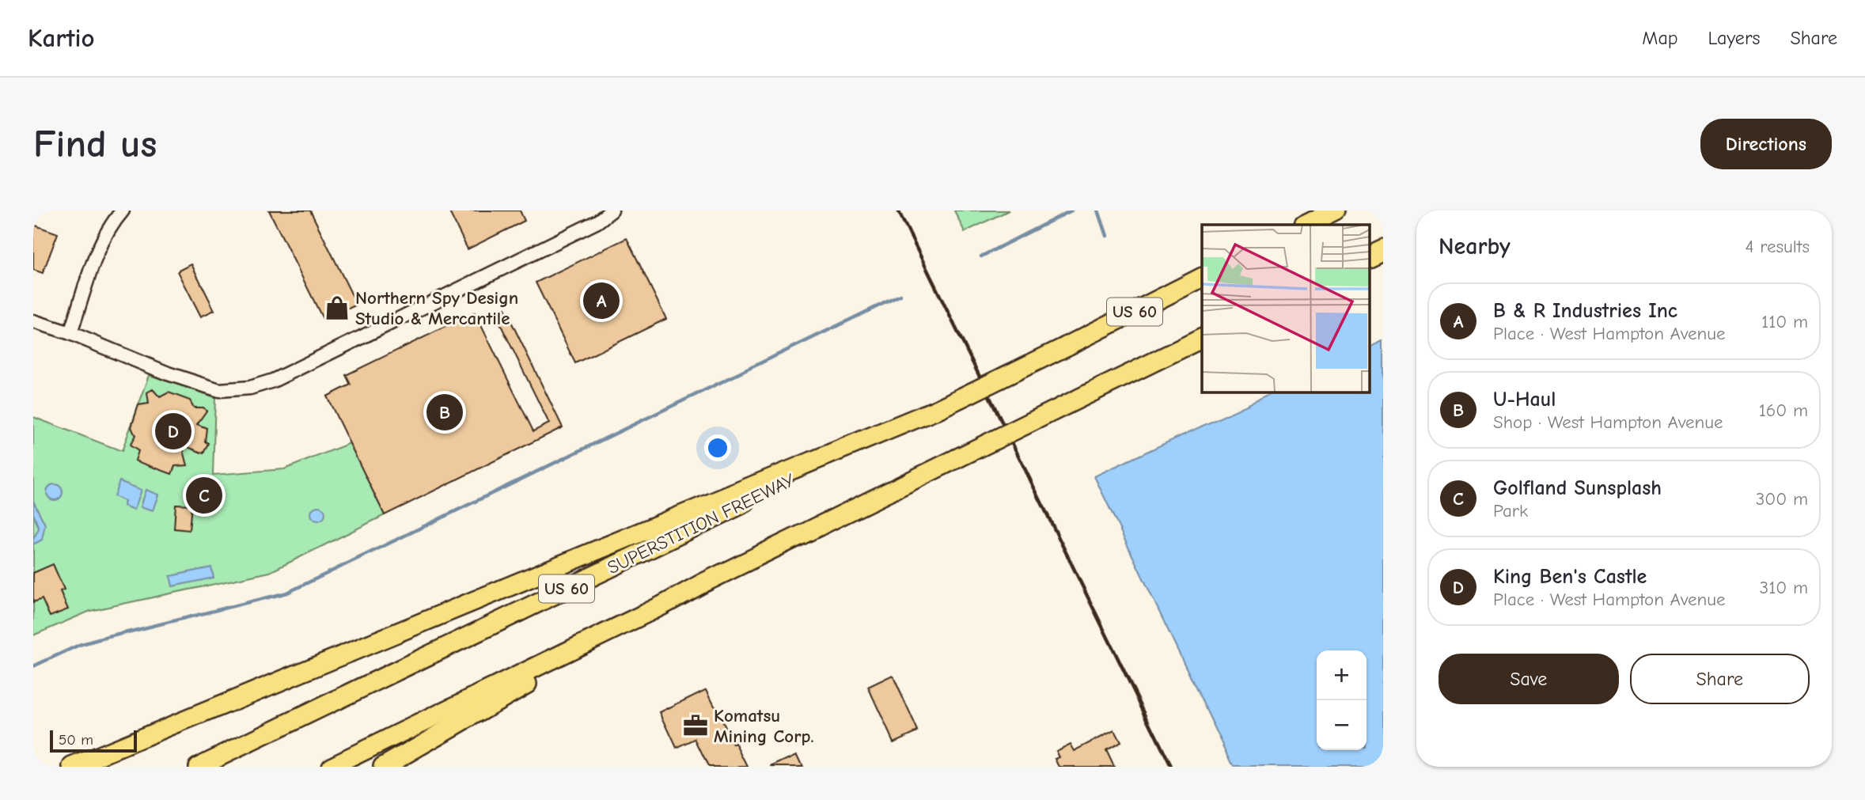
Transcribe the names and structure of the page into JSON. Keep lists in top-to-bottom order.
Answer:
{
  "streets": {
    "highway": ["US 60", "SUPERSTITION FREEWAY"]
  },
  "places": {
    "shop": ["Northern Spy Design Studio & Mercantile"],
    "office": ["Komatsu Mining Corp."]
  },
  "scale_bar": "50 m",
  "page": {
    "header": "Kartio",
    "nav": ["Map", "Layers", "Share"],
    "buttons": [
      "Directions",
      ["Save", "Share"]
    ],
    "title": "Find us",
    "heading": ["Nearby", "4 results"],
    "pins": [
      "A",
      "B",
      "D",
      "C"
    ],
    "list": [
      {
        "mark": "A",
        "name": "B & R Industries Inc",
        "note": "Place · West Hampton Avenue",
        "value": "110 m"
      },
      {
        "mark": "B",
        "name": "U-Haul",
        "note": "Shop · West Hampton Avenue",
        "value": "160 m"
      },
      {
        "mark": "C",
        "name": "Golfland Sunsplash",
        "note": "Park",
        "value": "300 m"
      },
      {
        "mark": "D",
        "name": "King Ben's Castle",
        "note": "Place · West Hampton Avenue",
        "value": "310 m"
      }
    ],
    "map_buttons": ["+", "−"],
    "scale": "50 m"
  }
}
